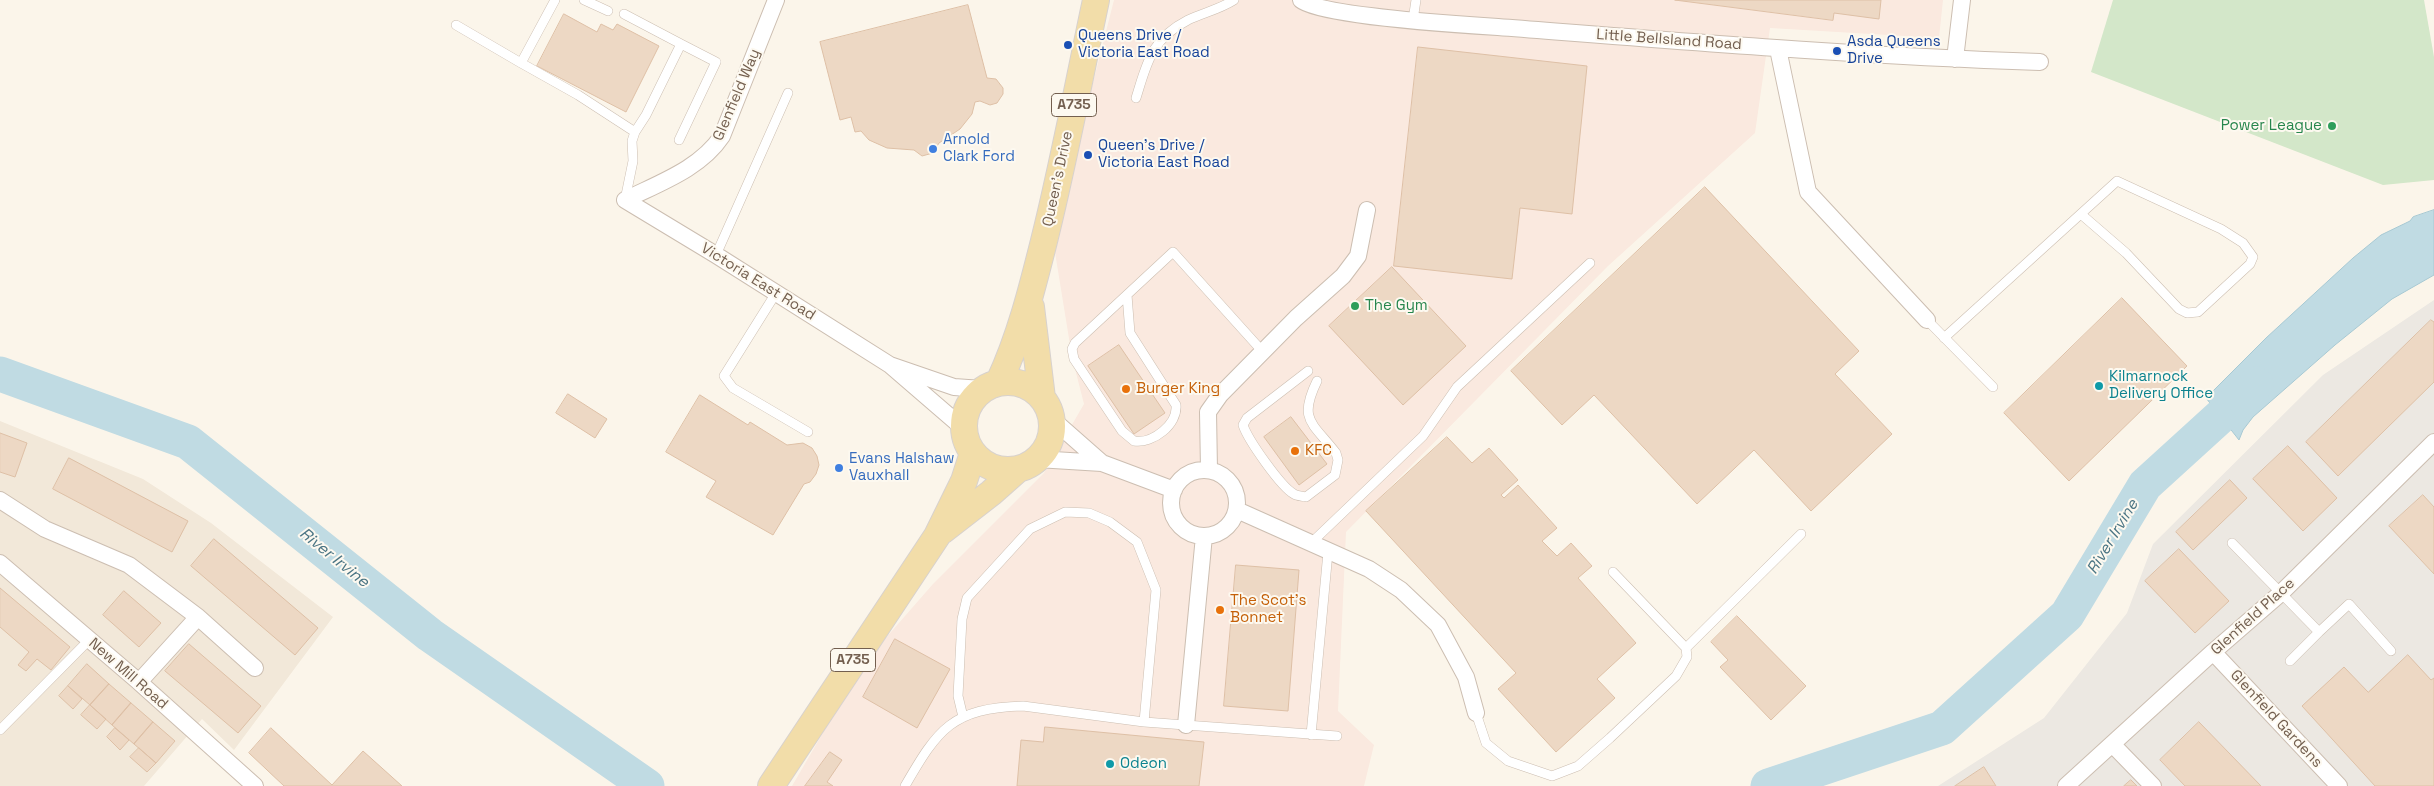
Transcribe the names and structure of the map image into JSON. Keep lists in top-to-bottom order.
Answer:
{
  "streets": {
    "main road": ["A735", "Queen's Drive"],
    "street": [
      "Little Bellsland Road",
      "Glenfield Way",
      "Victoria East Road",
      "Glenfield Place",
      "New Mill Road",
      "Glenfield Gardens"
    ]
  },
  "crossings": [
    ["Glenfield Way", "Victoria East Road"],
    ["A735", "Queen's Drive"],
    ["A735", "Victoria East Road"],
    ["Queen's Drive", "Victoria East Road"],
    ["Glenfield Place", "Glenfield Gardens"]
  ],
  "water": ["River Irvine"],
  "places": [
    "Queens Drive / Victoria East Road",
    "Asda Queens Drive",
    "Power League",
    "Arnold Clark Ford",
    "Queen's Drive / Victoria East Road",
    "The Gym",
    "Kilmarnock Delivery Office",
    "Burger King",
    "KFC",
    "Evans Halshaw Vauxhall",
    "The Scot's Bonnet",
    "Odeon"
  ]
}
